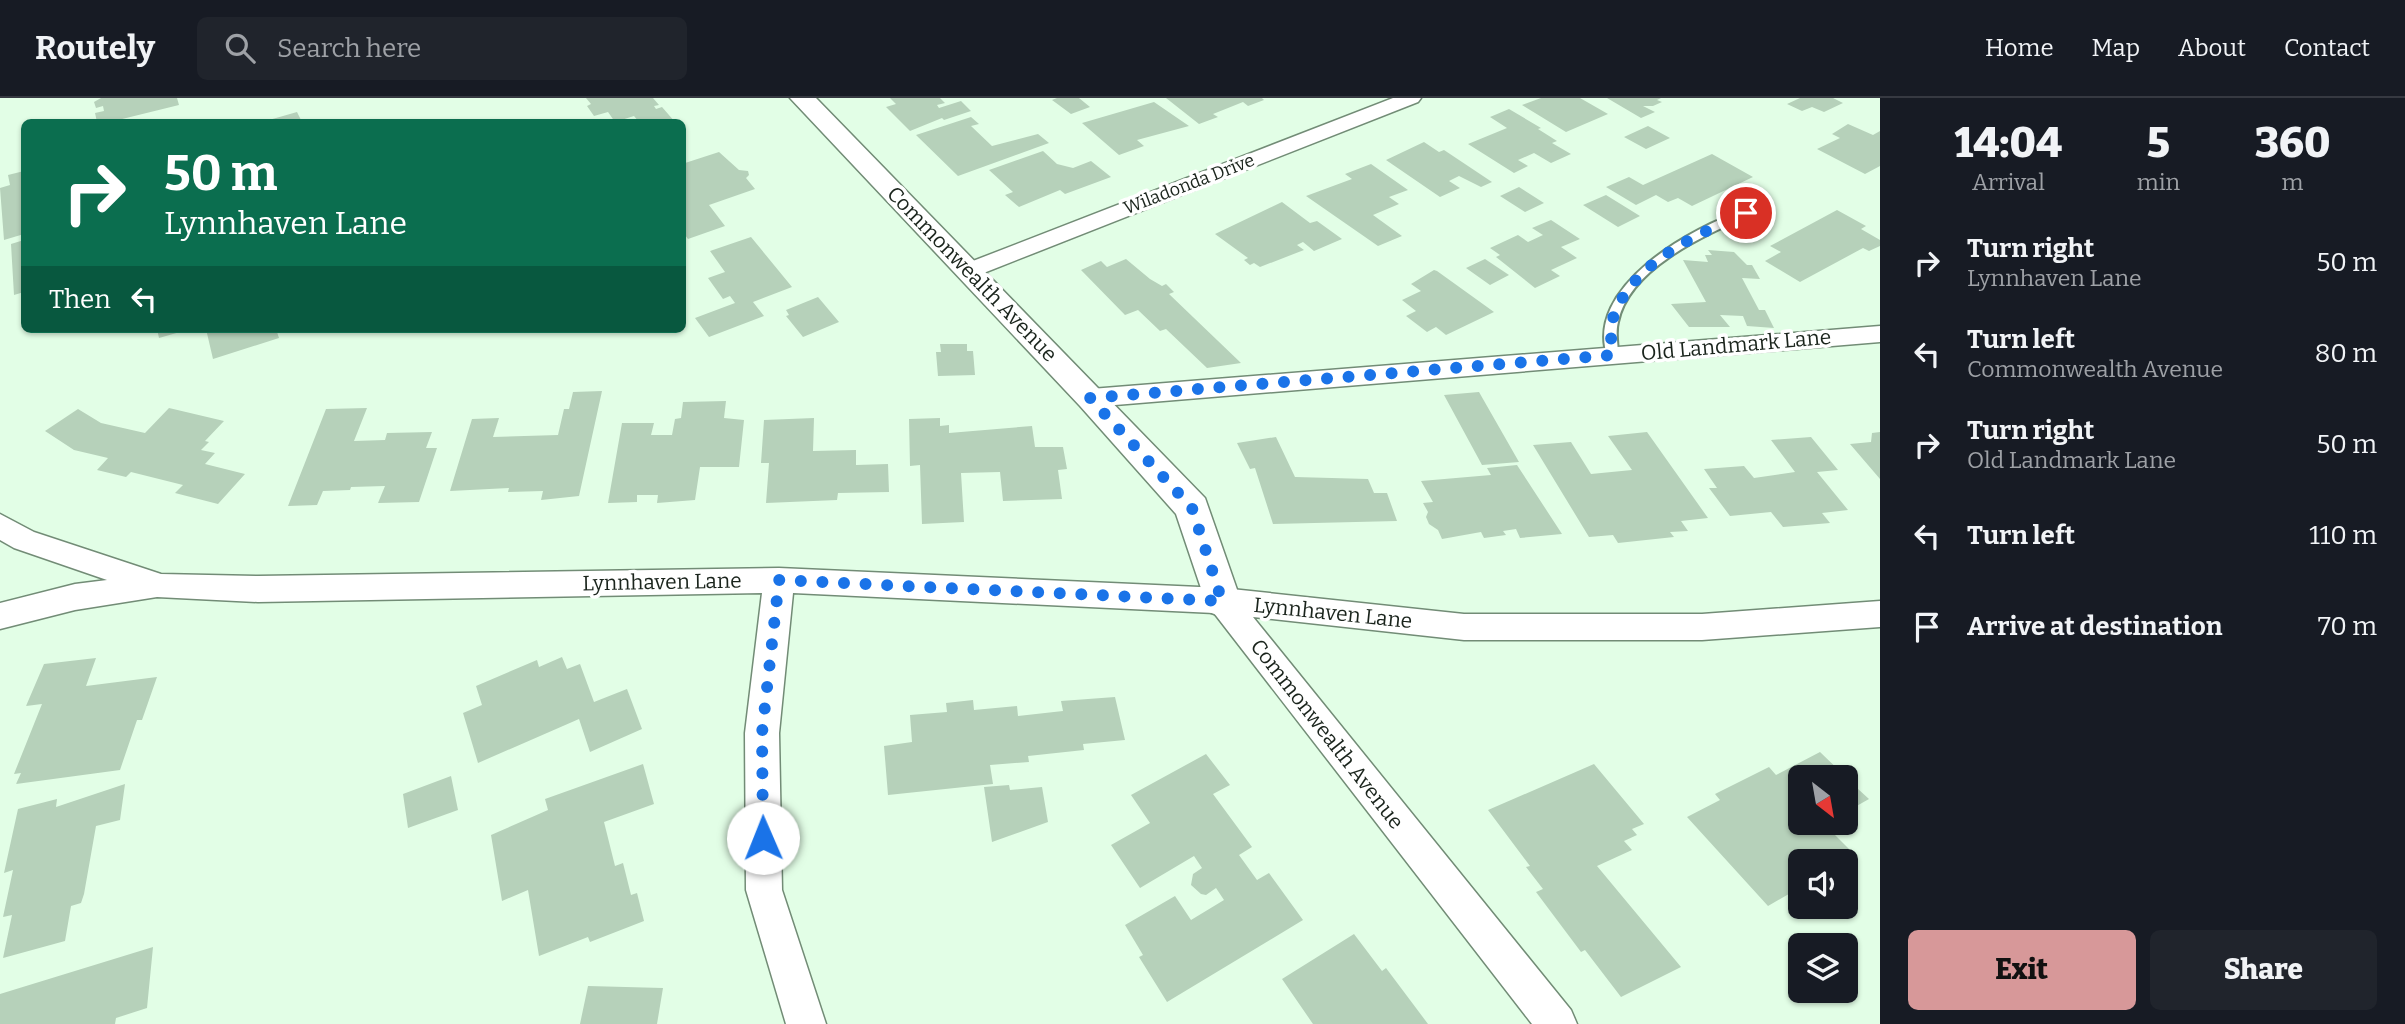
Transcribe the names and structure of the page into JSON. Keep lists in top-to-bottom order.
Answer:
{
  "streets": {
    "street": [
      "Wiladonda Drive",
      "Commonwealth Avenue",
      "Old Landmark Lane",
      "Lynnhaven Lane"
    ]
  },
  "crossings": [
    ["Wiladonda Drive", "Commonwealth Avenue"],
    ["Commonwealth Avenue", "Old Landmark Lane"],
    ["Commonwealth Avenue", "Lynnhaven Lane"]
  ],
  "north": "bottom right",
  "page": {
    "header": "Routely",
    "search": "Search here",
    "nav": [
      "Home",
      "Map",
      "About",
      "Contact"
    ],
    "eta": [
      "14:04",
      "Arrival",
      "5",
      "min",
      "360",
      "m"
    ],
    "turn": ["50 m", "Lynnhaven Lane"],
    "list": [
      {
        "name": "Turn right",
        "note": "Lynnhaven Lane",
        "value": "50 m"
      },
      {
        "name": "Turn left",
        "note": "Commonwealth Avenue",
        "value": "80 m"
      },
      {
        "name": "Turn right",
        "note": "Old Landmark Lane",
        "value": "50 m"
      },
      {
        "name": "Turn left",
        "value": "110 m"
      },
      {
        "name": "Arrive at destination",
        "value": "70 m"
      }
    ],
    "then": "Then",
    "buttons": ["Exit", "Share"]
  }
}
